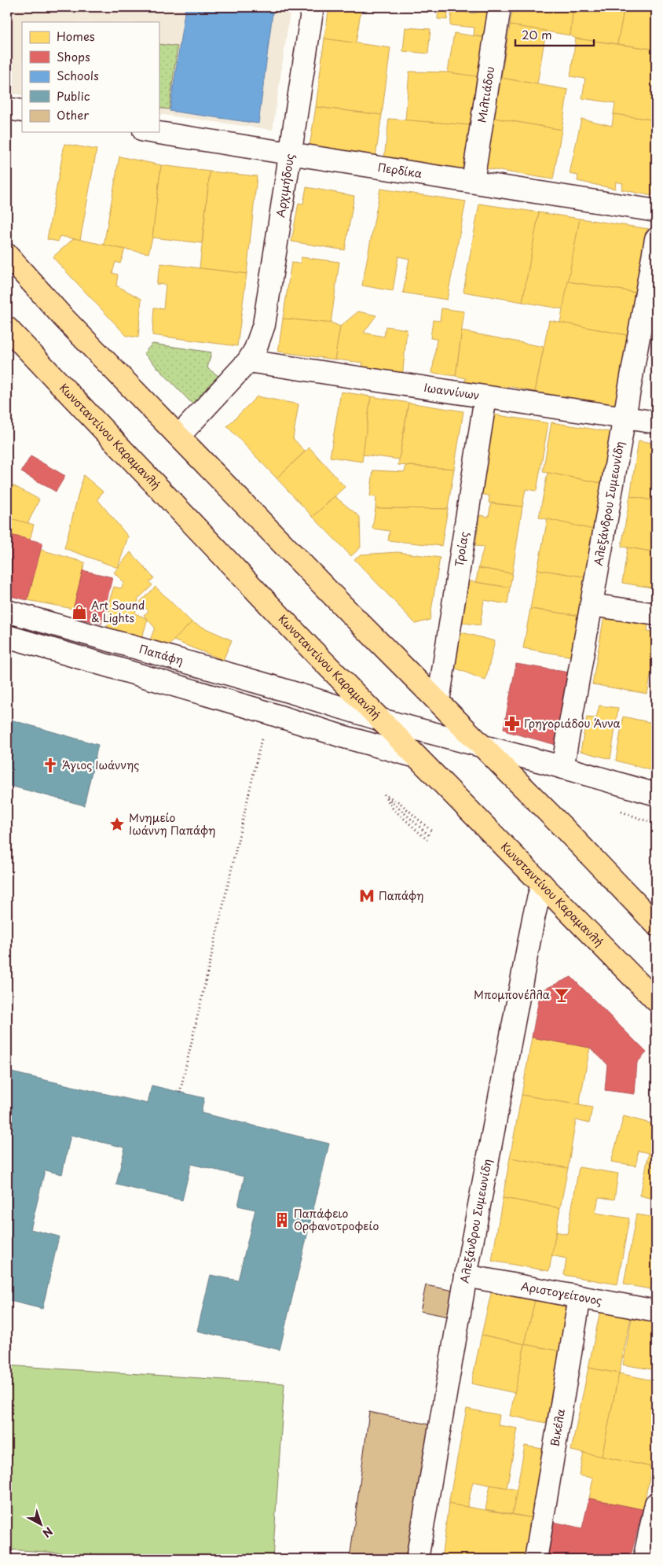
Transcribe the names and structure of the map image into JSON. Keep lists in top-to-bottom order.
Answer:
{
  "streets": {
    "main road": ["Κωνσταντίνου Καραμανλή"],
    "street": [
      "Μιλτιάδου",
      "Περδίκα",
      "Αρχιμήδους",
      "Ιωαννίνων",
      "Αλεξάνδρου Συμεωνίδη",
      "Τροίας",
      "Παπάφη",
      "Αριστογείτονος",
      "Βικέλα"
    ]
  },
  "crossings": [
    ["Μιλτιάδου", "Περδίκα"],
    ["Περδίκα", "Αρχιμήδους"],
    ["Αρχιμήδους", "Ιωαννίνων"],
    ["Ιωαννίνων", "Αλεξάνδρου Συμεωνίδη"],
    ["Ιωαννίνων", "Τροίας"],
    ["Κωνσταντίνου Καραμανλή", "Αλεξάνδρου Συμεωνίδη"],
    ["Κωνσταντίνου Καραμανλή", "Παπάφη"],
    ["Αλεξάνδρου Συμεωνίδη", "Παπάφη"],
    ["Αλεξάνδρου Συμεωνίδη", "Αριστογείτονος"],
    ["Αριστογείτονος", "Βικέλα"]
  ],
  "places": {
    "shop": ["Art Sound & Lights"],
    "pharmacy": ["Γρηγοριάδου Άννα"],
    "church": ["Άγιος Ιωάννης"],
    "place": ["Μνημείο Ιωάννη Παπάφη"],
    "metro station": ["Παπάφη"],
    "bar": ["Μπομπονέλλα"],
    "building": ["Παπάφειο Ορφανοτροφείο"]
  },
  "legend": [
    "Homes",
    "Shops",
    "Schools",
    "Public",
    "Other"
  ],
  "scale_bar": "20 m",
  "north": "bottom right"
}
